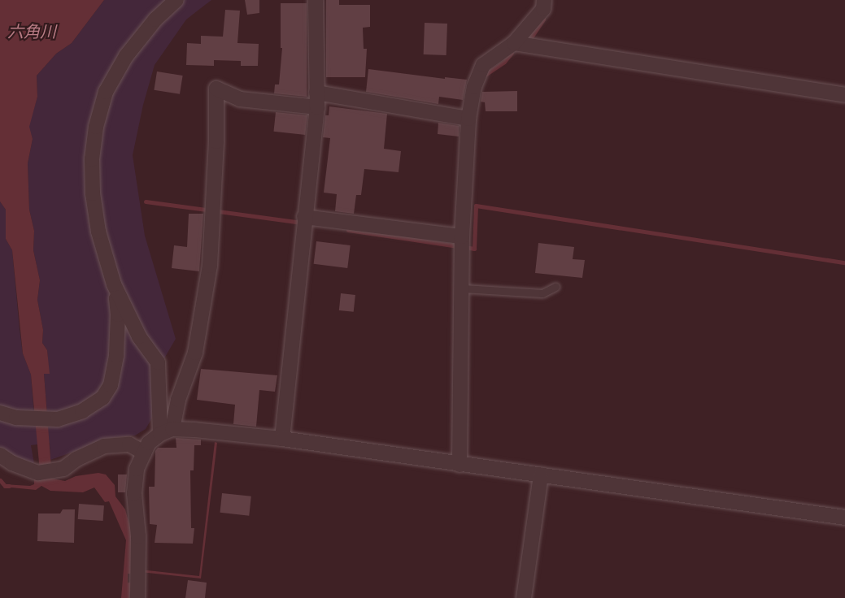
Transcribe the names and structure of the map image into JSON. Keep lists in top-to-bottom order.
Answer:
{
  "water": ["六角川"]
}
